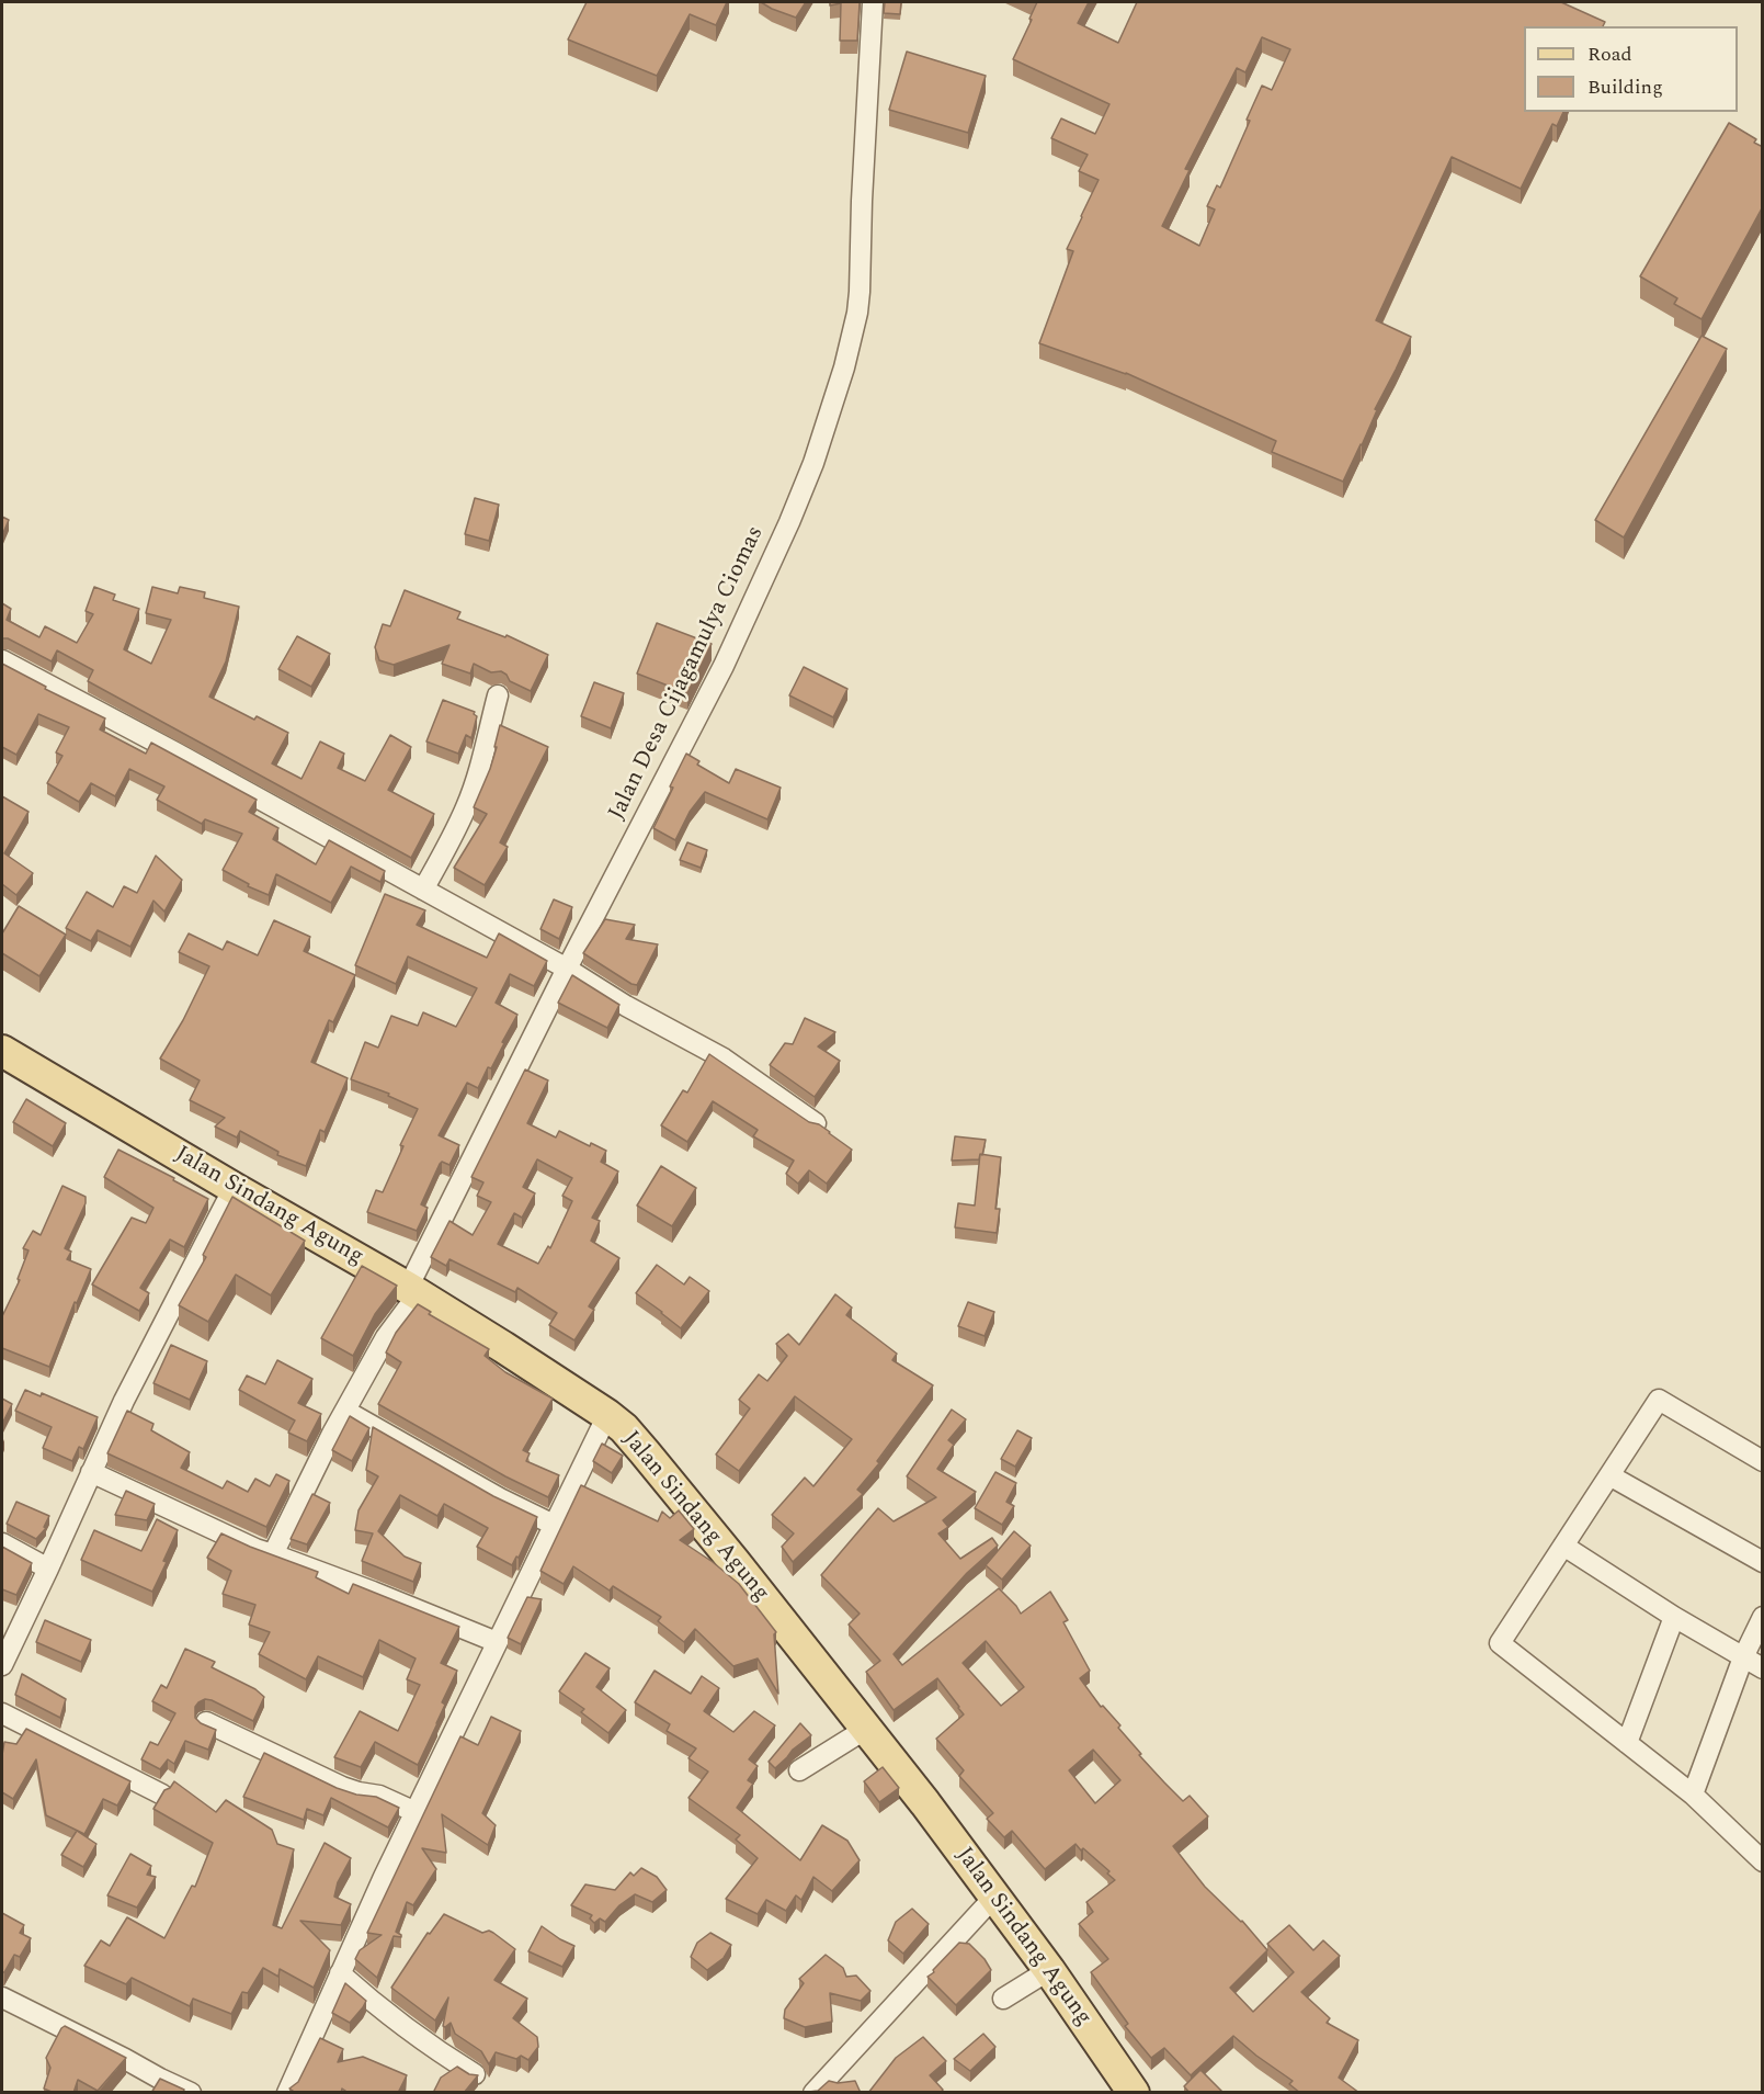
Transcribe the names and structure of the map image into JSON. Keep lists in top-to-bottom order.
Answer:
{
  "streets": {
    "main road": ["Jalan Sindang Agung"],
    "street": ["Jalan Desa Cijagamulya Ciomas"]
  },
  "crossings": [
    ["Jalan Desa Cijagamulya Ciomas", "Jalan Sindang Agung"]
  ],
  "legend": ["Road", "Building"]
}
